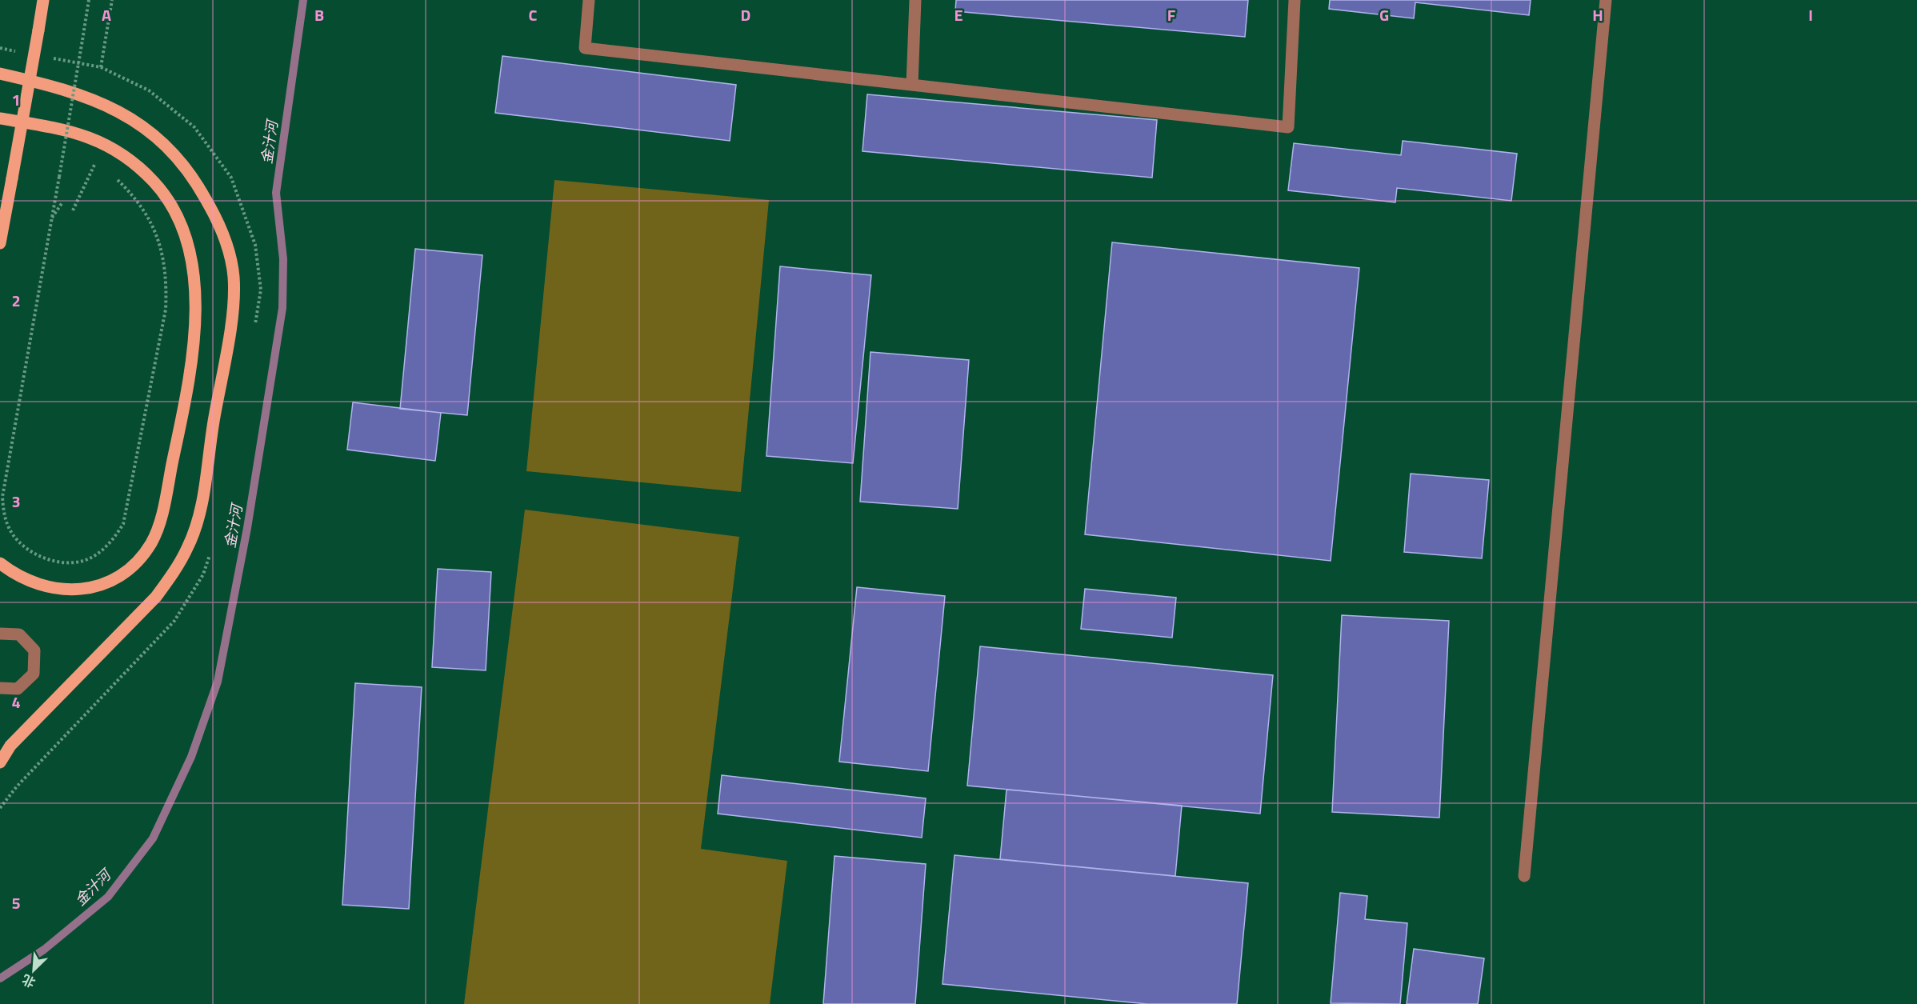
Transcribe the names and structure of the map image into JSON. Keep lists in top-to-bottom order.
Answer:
{
  "water": ["金汁河"],
  "north": "bottom left",
  "grid": {
    "columns": [
      "A",
      "B",
      "C",
      "D",
      "E",
      "F",
      "G",
      "H",
      "I"
    ],
    "rows": [
      "1",
      "2",
      "3",
      "4",
      "5"
    ]
  }
}
